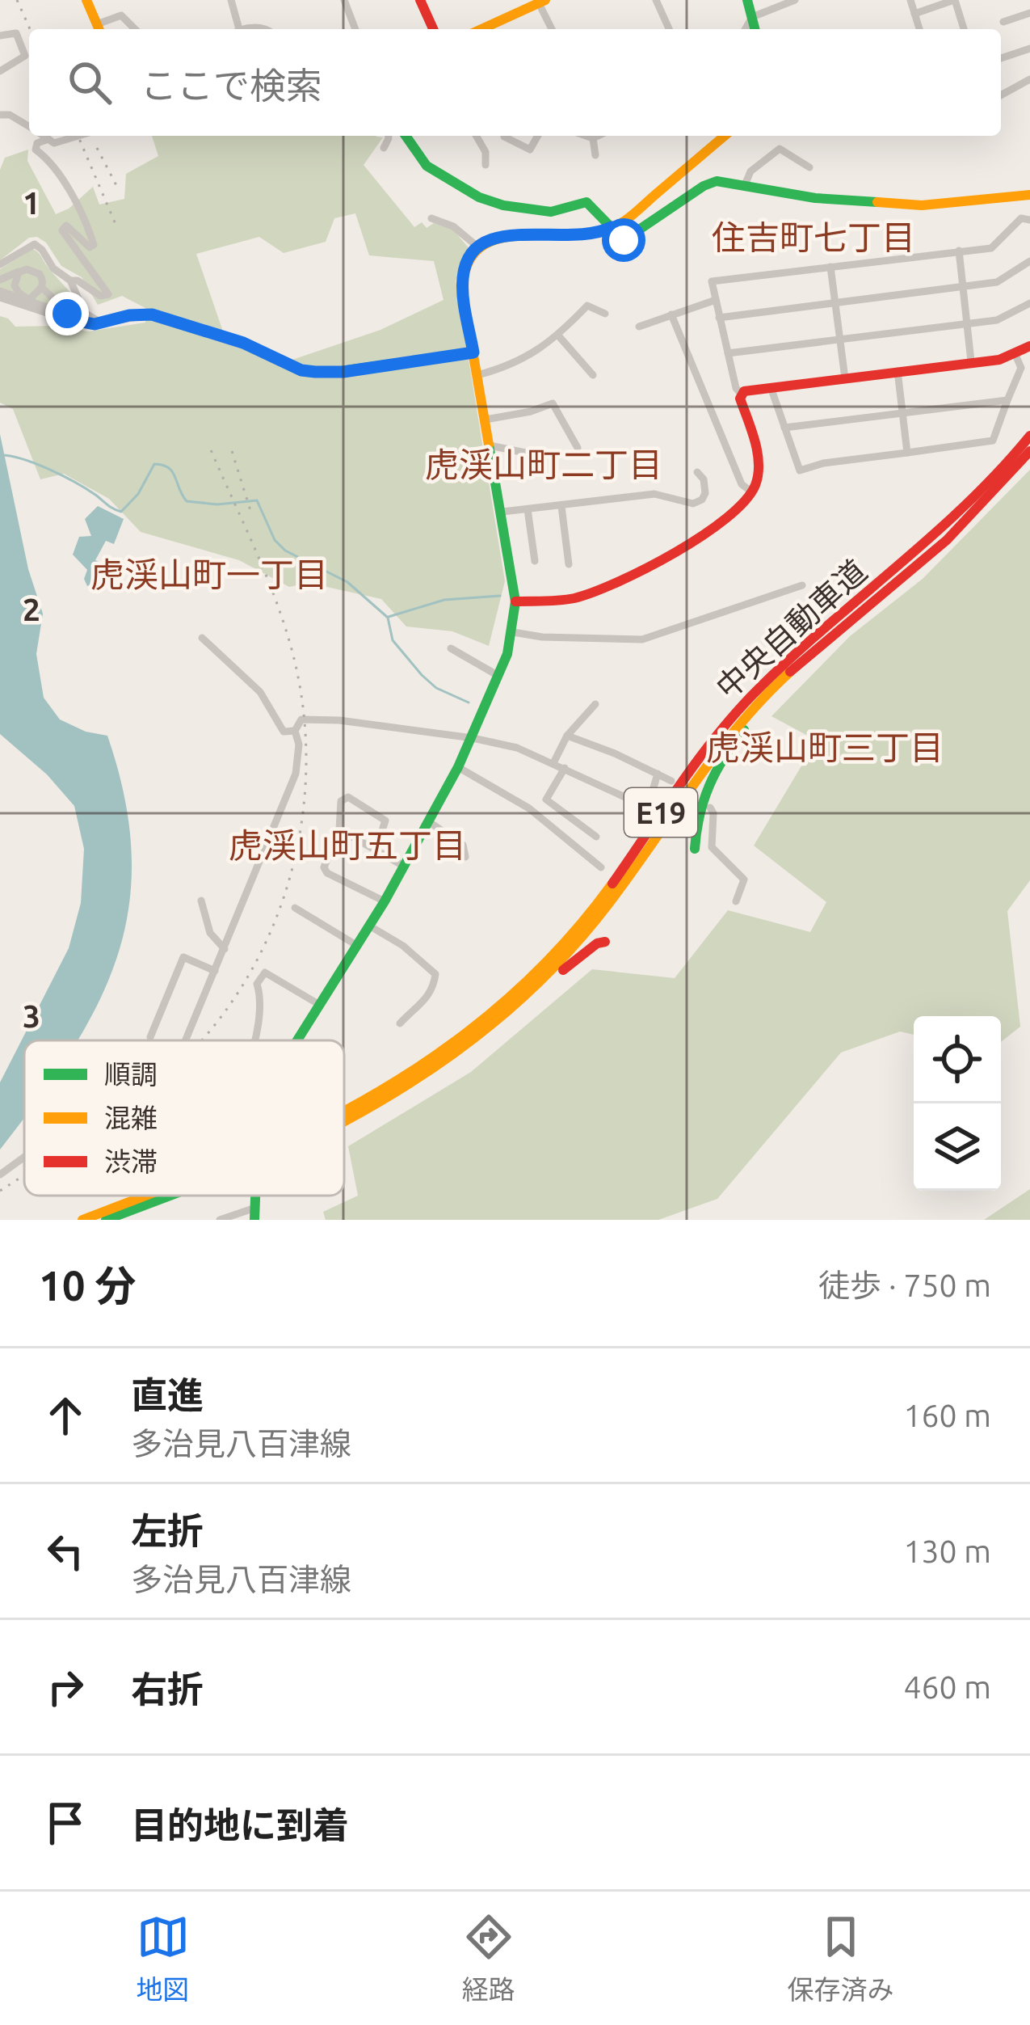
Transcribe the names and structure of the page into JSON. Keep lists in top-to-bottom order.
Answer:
{
  "streets": {
    "main road": ["中央自動車道", "E19"]
  },
  "districts": [
    "住吉町七丁目",
    "虎渓山町二丁目",
    "虎渓山町一丁目",
    "虎渓山町三丁目",
    "虎渓山町五丁目"
  ],
  "legend": ["順調", "混雑", "渋滞"],
  "page": {
    "search": "ここで検索",
    "heading": ["10 分", "徒歩 · 750 m"],
    "list": [
      ["直進", "多治見八百津線", "160 m"],
      ["左折", "多治見八百津線", "130 m"],
      ["右折", "460 m"],
      "目的地に到着"
    ],
    "nav": ["地図", "経路", "保存済み"]
  },
  "grid": {
    "rows": ["1", "2", "3"]
  }
}
